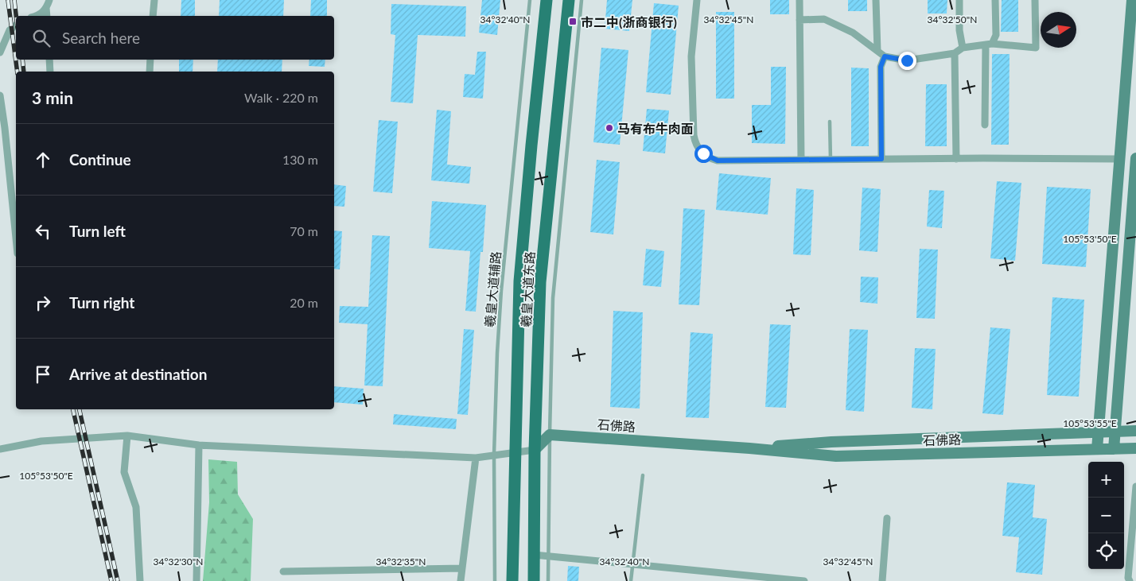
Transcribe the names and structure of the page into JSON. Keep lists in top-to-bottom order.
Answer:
{
  "streets": {
    "main road": ["羲皇大道东路"],
    "street": ["石佛路"],
    "lane": ["羲皇大道辅路"]
  },
  "places": {
    "transit": ["市二中(浙商银行)"],
    "other": ["马有布牛肉面"]
  },
  "north": "right",
  "page": {
    "search": "Search here",
    "heading": ["3 min", "Walk · 220 m"],
    "list": [
      ["Continue", "130 m"],
      ["Turn left", "70 m"],
      ["Turn right", "20 m"],
      "Arrive at destination"
    ],
    "map_buttons": ["+", "−"]
  },
  "coordinates": [
    "34°32'40\"N",
    "34°32'45\"N",
    "34°32'50\"N",
    "105°53'50\"E",
    "105°53'55\"E",
    "34°32'30\"N",
    "34°32'35\"N"
  ]
}
